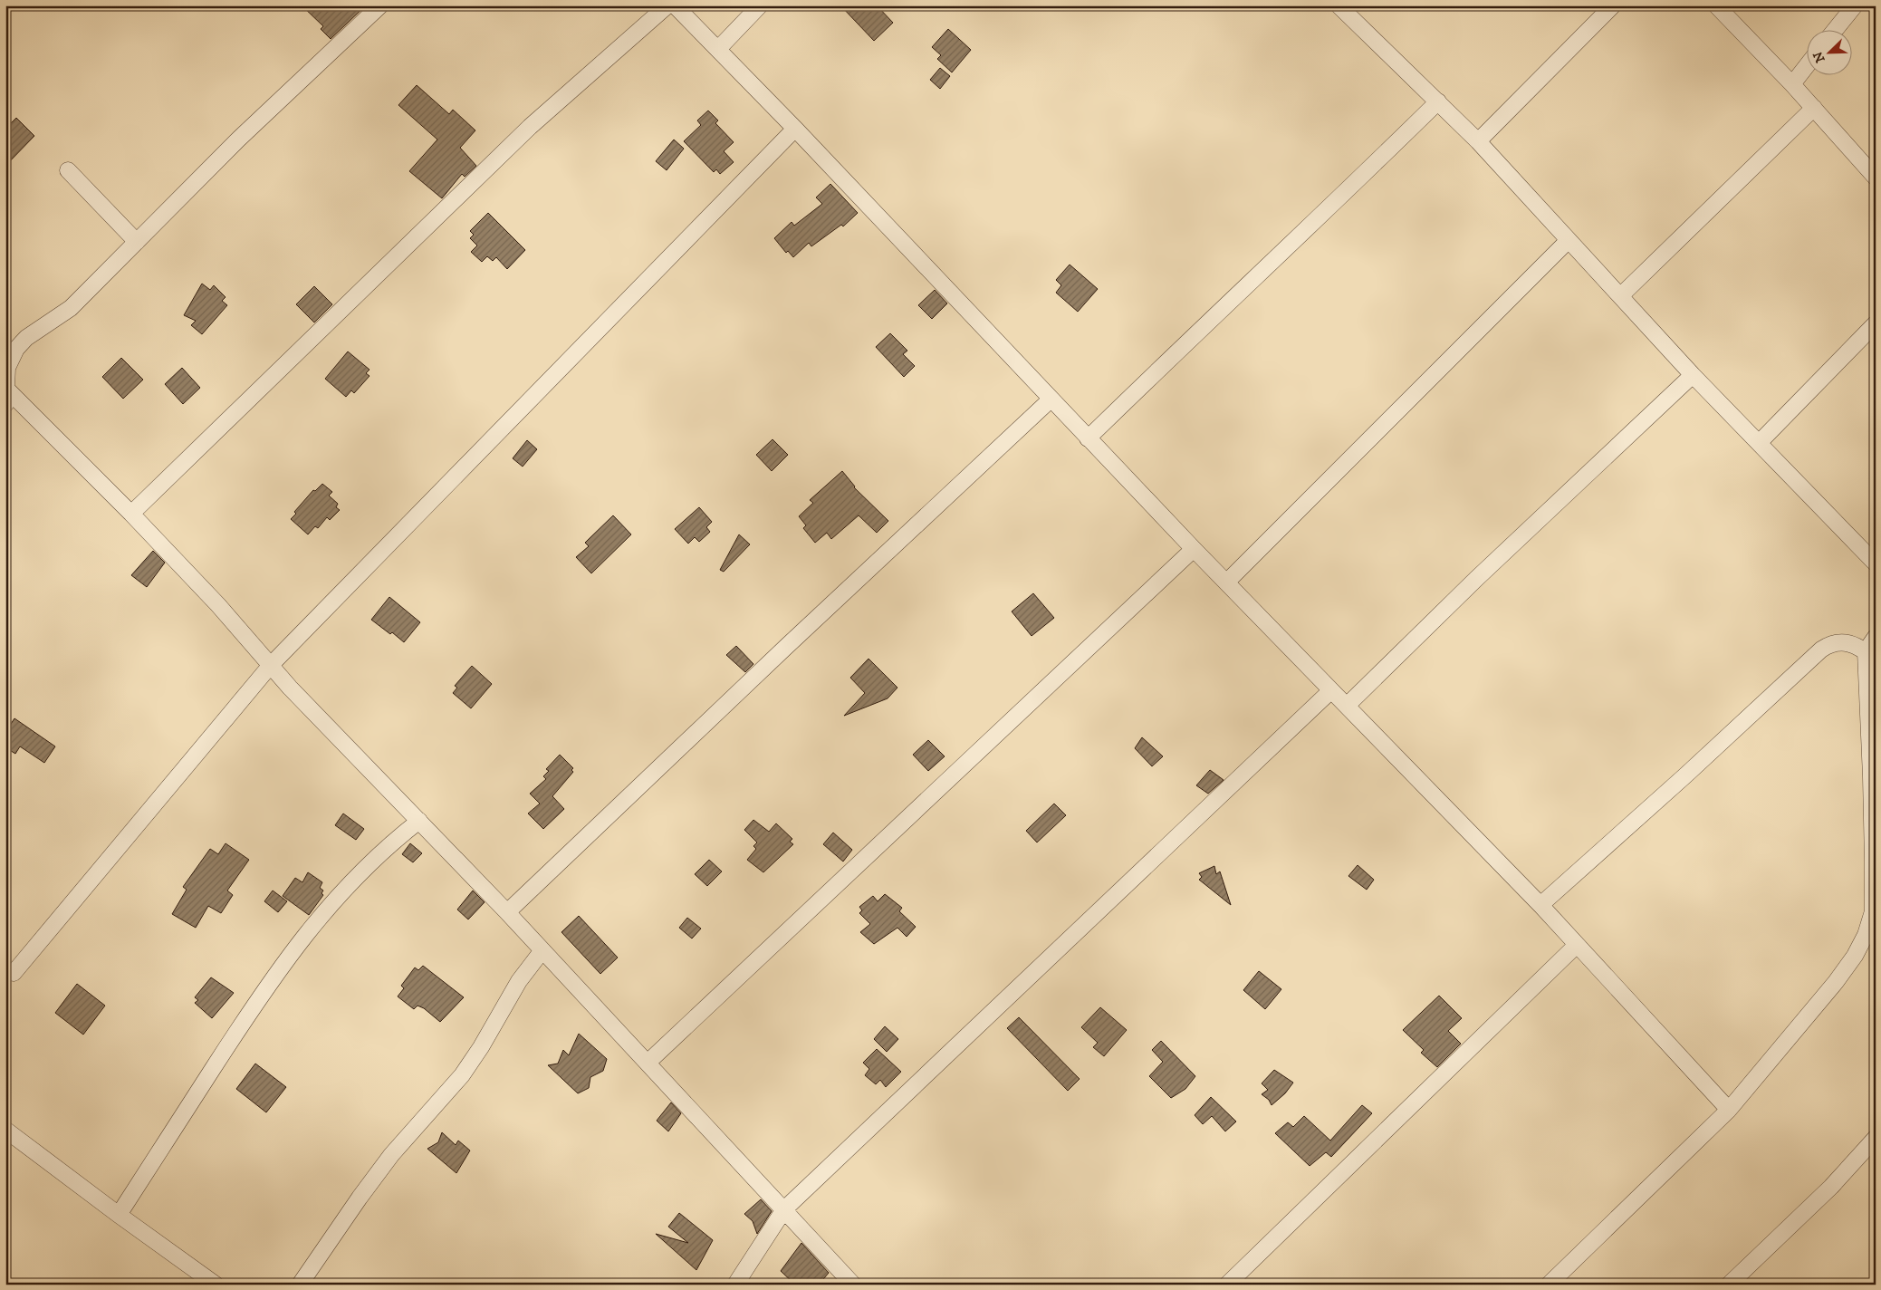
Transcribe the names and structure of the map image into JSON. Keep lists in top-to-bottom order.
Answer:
{
  "north": "bottom left"
}
